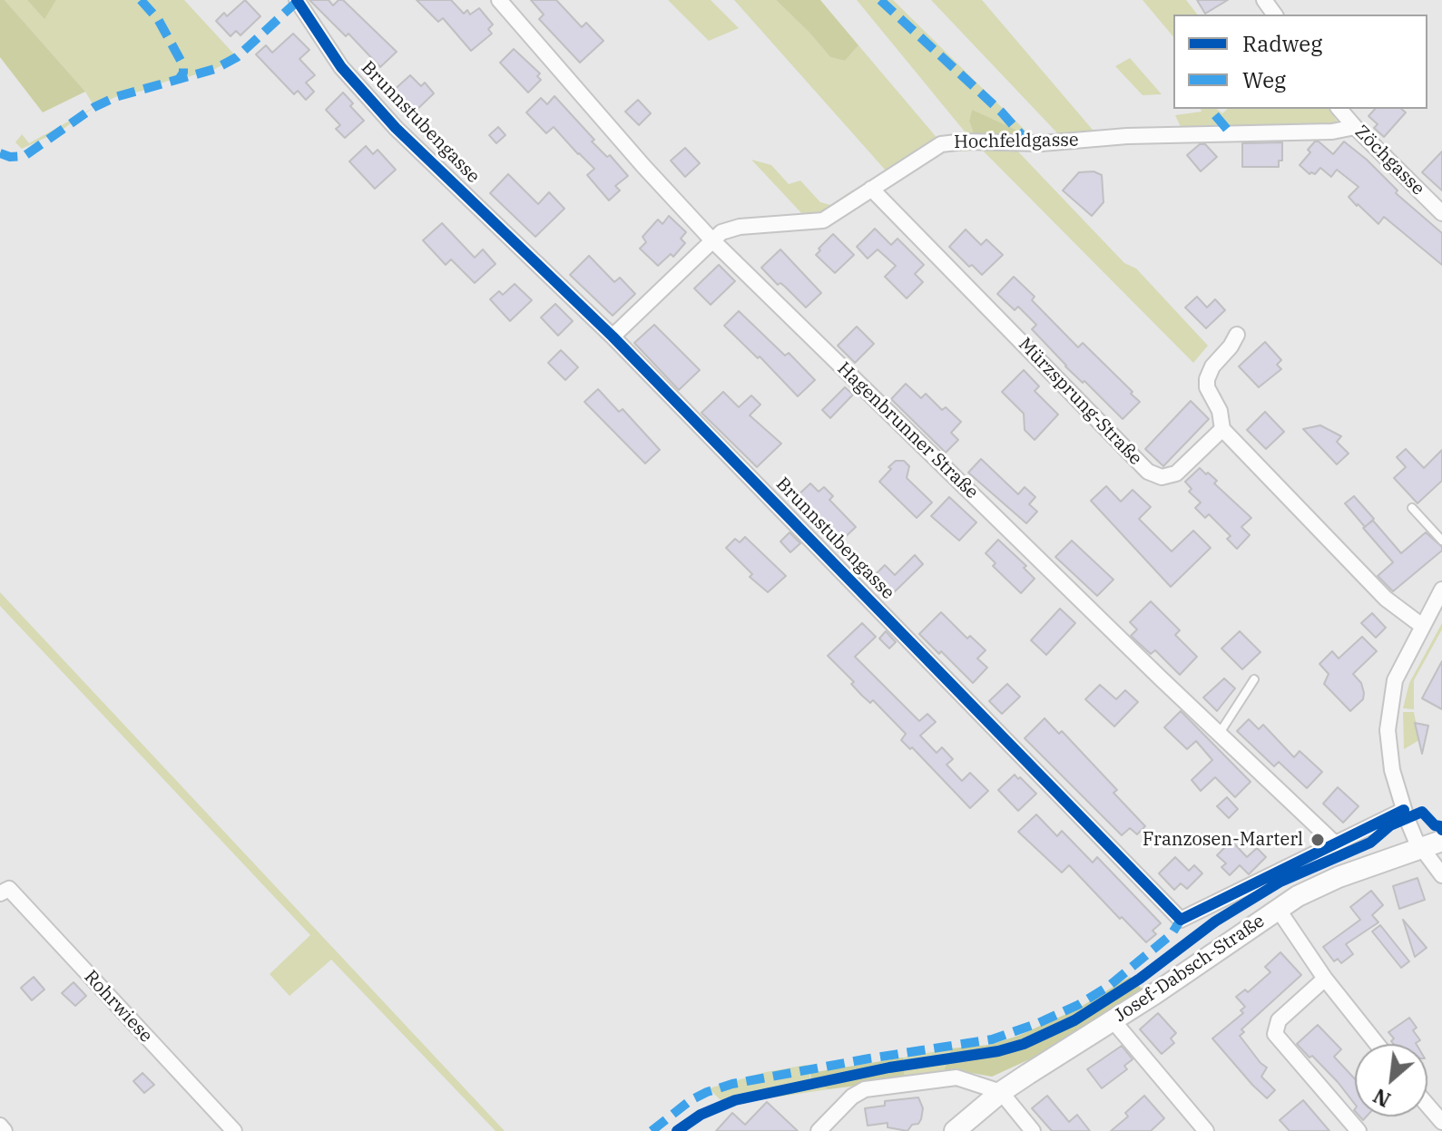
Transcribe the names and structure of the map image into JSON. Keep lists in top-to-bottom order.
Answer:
{
  "streets": {
    "main road": ["Josef-Dabsch-Straße"],
    "street": [
      "Brunnstubengasse",
      "Hochfeldgasse",
      "Zöchgasse",
      "Mürzsprung-Straße",
      "Hagenbrunner Straße",
      "Rohrwiese"
    ]
  },
  "crossings": [
    ["Brunnstubengasse", "Hochfeldgasse"],
    ["Brunnstubengasse", "Hagenbrunner Straße"],
    ["Hochfeldgasse", "Zöchgasse"],
    ["Hochfeldgasse", "Mürzsprung-Straße"],
    ["Hochfeldgasse", "Hagenbrunner Straße"]
  ],
  "places": ["Franzosen-Marterl"],
  "legend": ["Radweg", "Weg"],
  "north": "bottom left"
}
